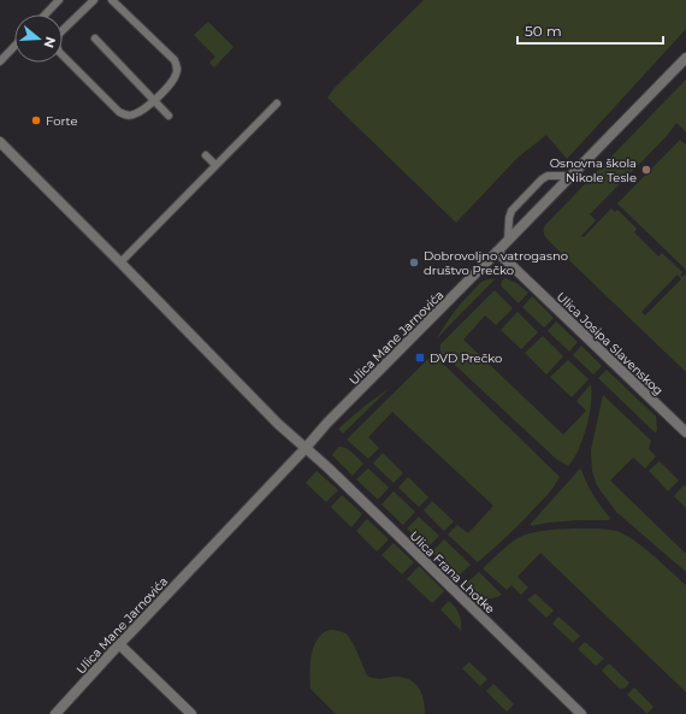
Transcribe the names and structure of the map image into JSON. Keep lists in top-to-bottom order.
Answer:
{
  "streets": {
    "street": ["Ulica Mane Jarnovića", "Ulica Josipa Slavenskog", "Ulica Frana Lhotke"]
  },
  "crossings": [
    ["Ulica Mane Jarnovića", "Ulica Josipa Slavenskog"],
    ["Ulica Mane Jarnovića", "Ulica Frana Lhotke"]
  ],
  "places": {
    "other": ["Forte", "Osnovna škola Nikole Tesle", "Dobrovoljno vatrogasno društvo Prečko"],
    "transit": ["DVD Prečko"]
  },
  "scale_bar": "50 m",
  "north": "right"
}
